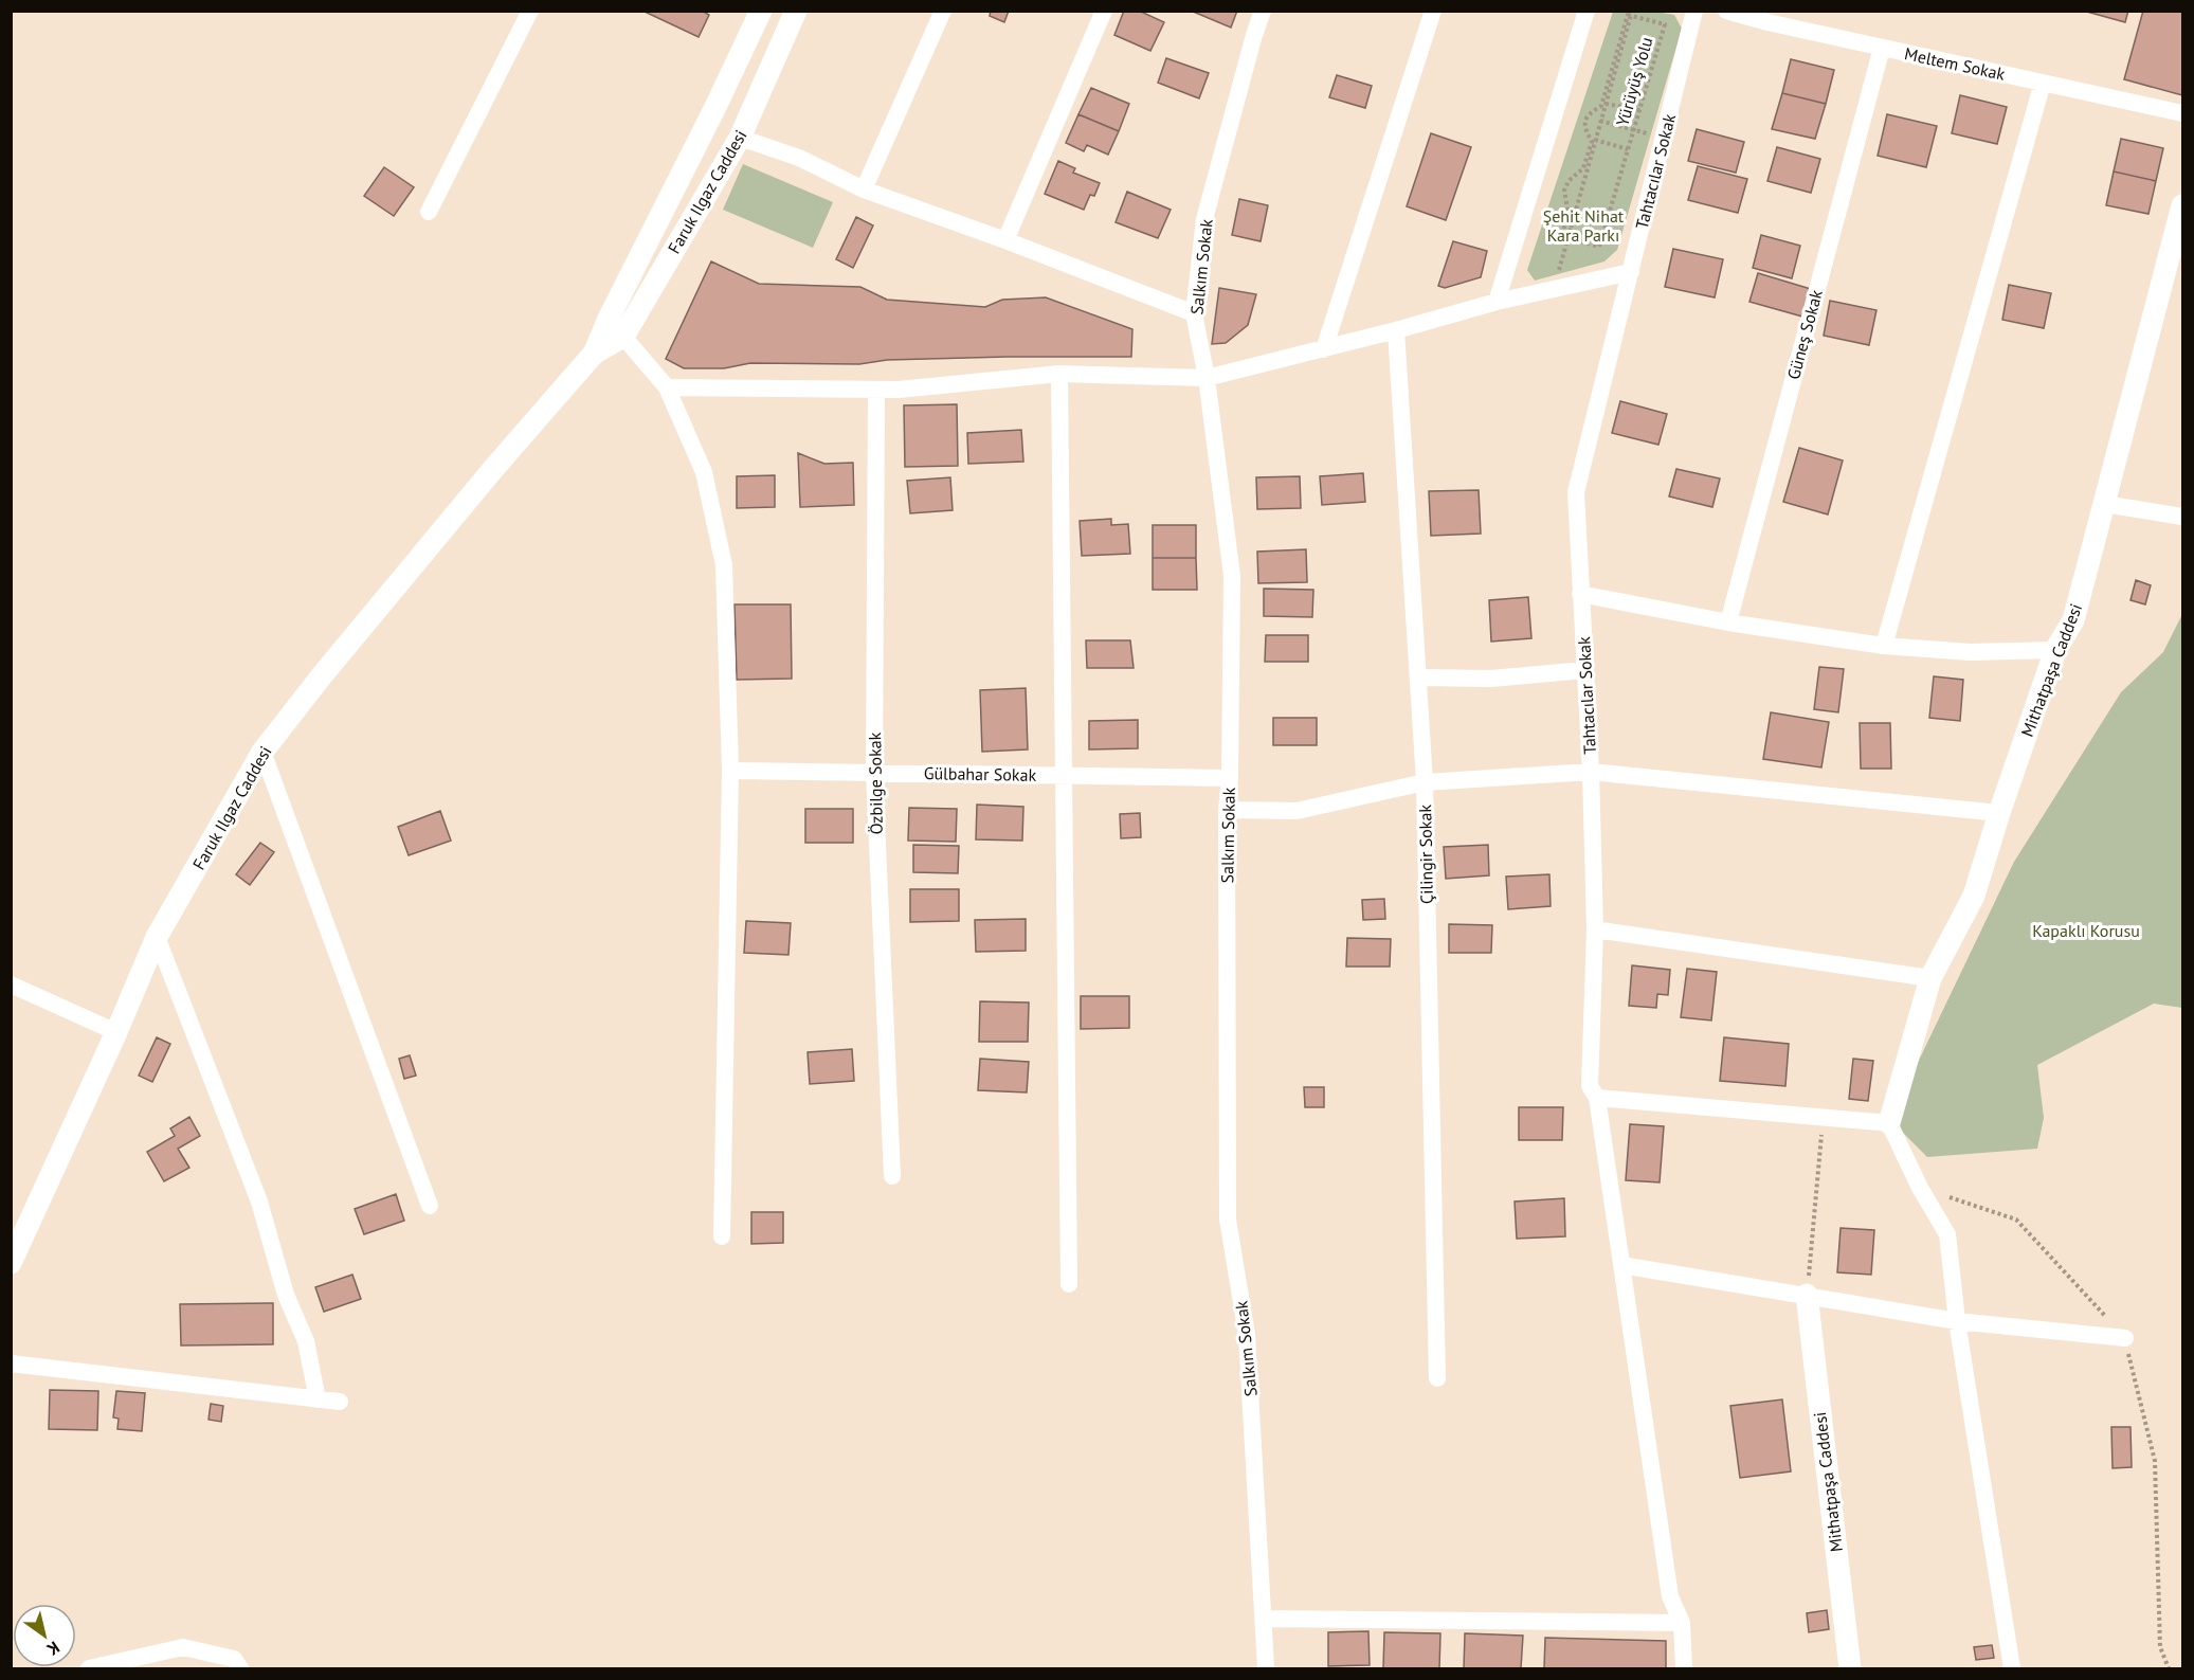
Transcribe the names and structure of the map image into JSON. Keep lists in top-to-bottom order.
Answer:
{
  "streets": {
    "street": [
      "Meltem Sokak",
      "Tahtacılar Sokak",
      "Faruk Ilgaz Caddesi",
      "Salkım Sokak",
      "Güneş Sokak",
      "Mithatpaşa Caddesi",
      "Gülbahar Sokak",
      "Özbilge Sokak",
      "Çilingir Sokak"
    ],
    "path": ["Yürüyüş Yolu"]
  },
  "crossings": [
    ["Meltem Sokak", "Güneş Sokak"],
    ["Salkım Sokak", "Gülbahar Sokak"],
    ["Gülbahar Sokak", "Özbilge Sokak"]
  ],
  "parks": ["Şehit Nihat Kara Parkı", "Kapaklı Korusu"],
  "north": "bottom right"
}
